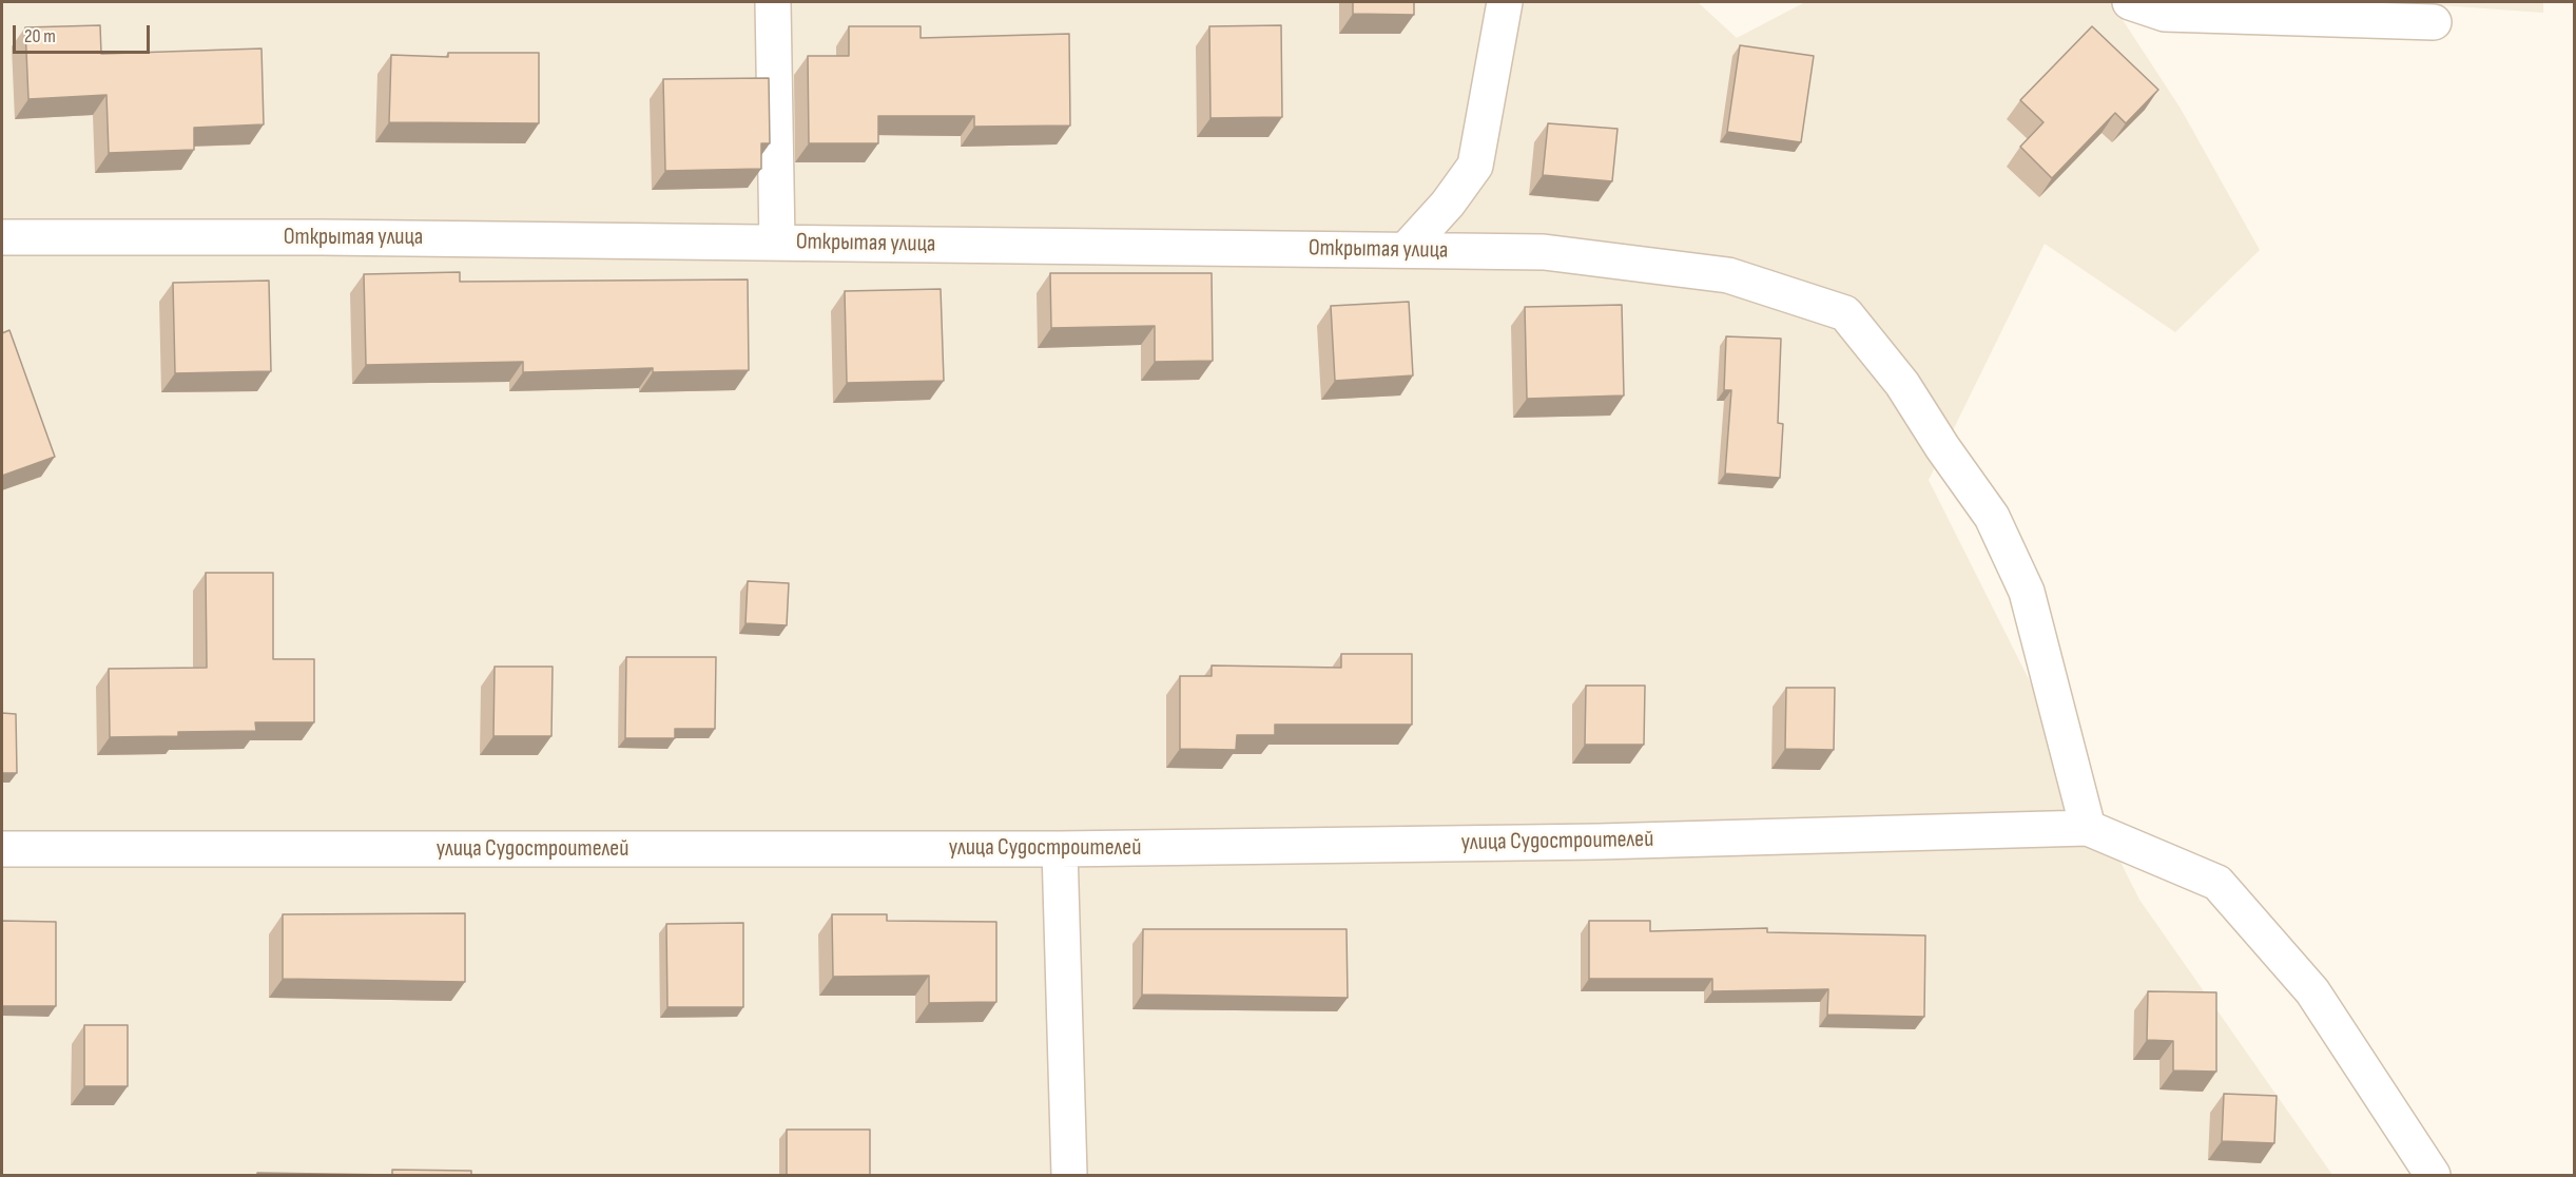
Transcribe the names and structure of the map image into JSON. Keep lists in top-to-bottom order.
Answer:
{
  "streets": {
    "street": ["Открытая улица", "улица Судостроителей"]
  },
  "crossings": [
    ["Открытая улица", "улица Судостроителей"]
  ],
  "scale_bar": "20 m"
}
